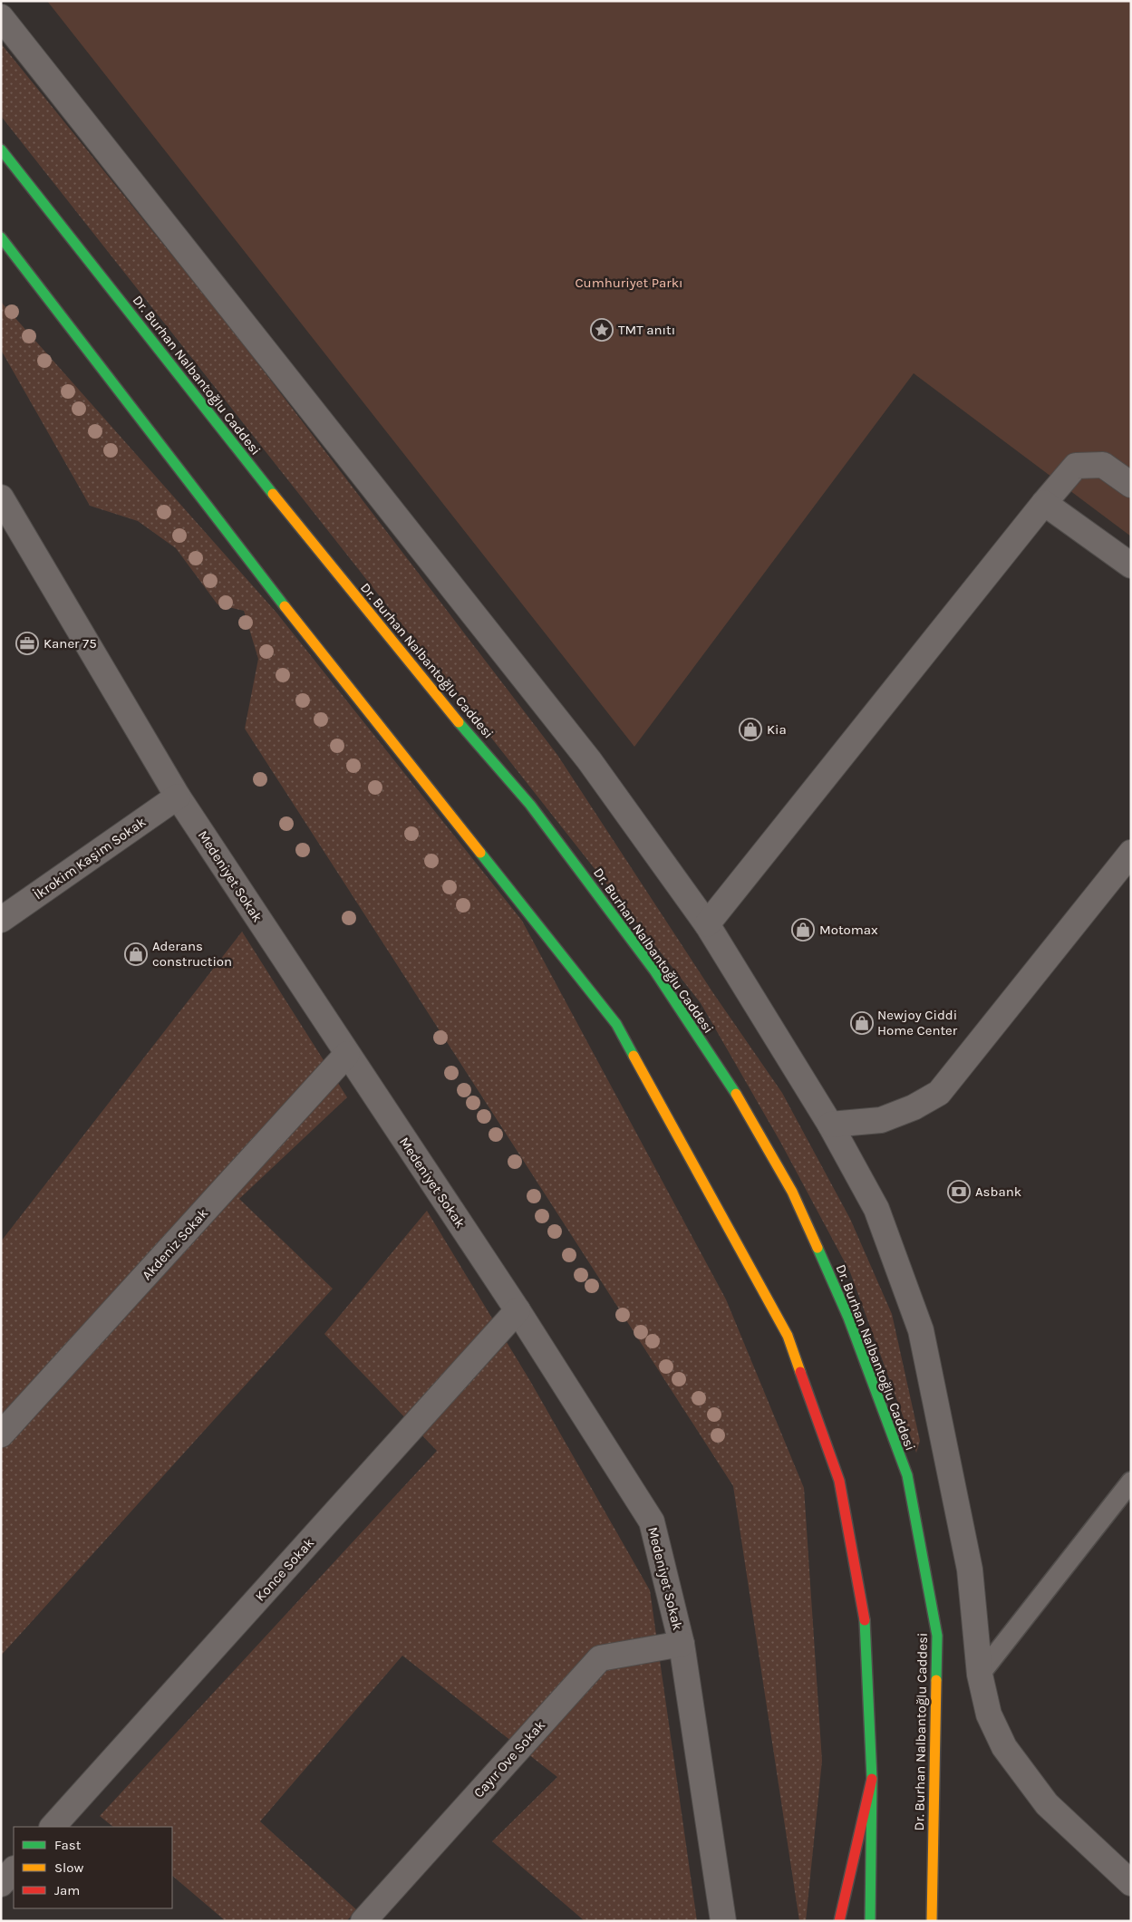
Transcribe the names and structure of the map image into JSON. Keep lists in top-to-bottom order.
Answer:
{
  "streets": {
    "main road": ["Dr. Burhan Nalbantoğlu Caddesi"],
    "street": [
      "İkrokim Kaşim Sokak",
      "Medeniyet Sokak",
      "Akdeniz Sokak",
      "Konce Sokak",
      "Cayır Ove Sokak"
    ]
  },
  "crossings": [
    ["İkrokim Kaşim Sokak", "Medeniyet Sokak"],
    ["Medeniyet Sokak", "Akdeniz Sokak"],
    ["Medeniyet Sokak", "Konce Sokak"],
    ["Medeniyet Sokak", "Cayır Ove Sokak"]
  ],
  "parks": ["Cumhuriyet Parkı"],
  "places": {
    "place": ["TMT anıtı"],
    "office": ["Kaner 75"],
    "shop": [
      "Kia",
      "Motomax",
      "Aderans construction",
      "Newjoy Ciddi Home Center"
    ],
    "bank": ["Asbank"]
  },
  "legend": ["Fast", "Slow", "Jam"]
}
